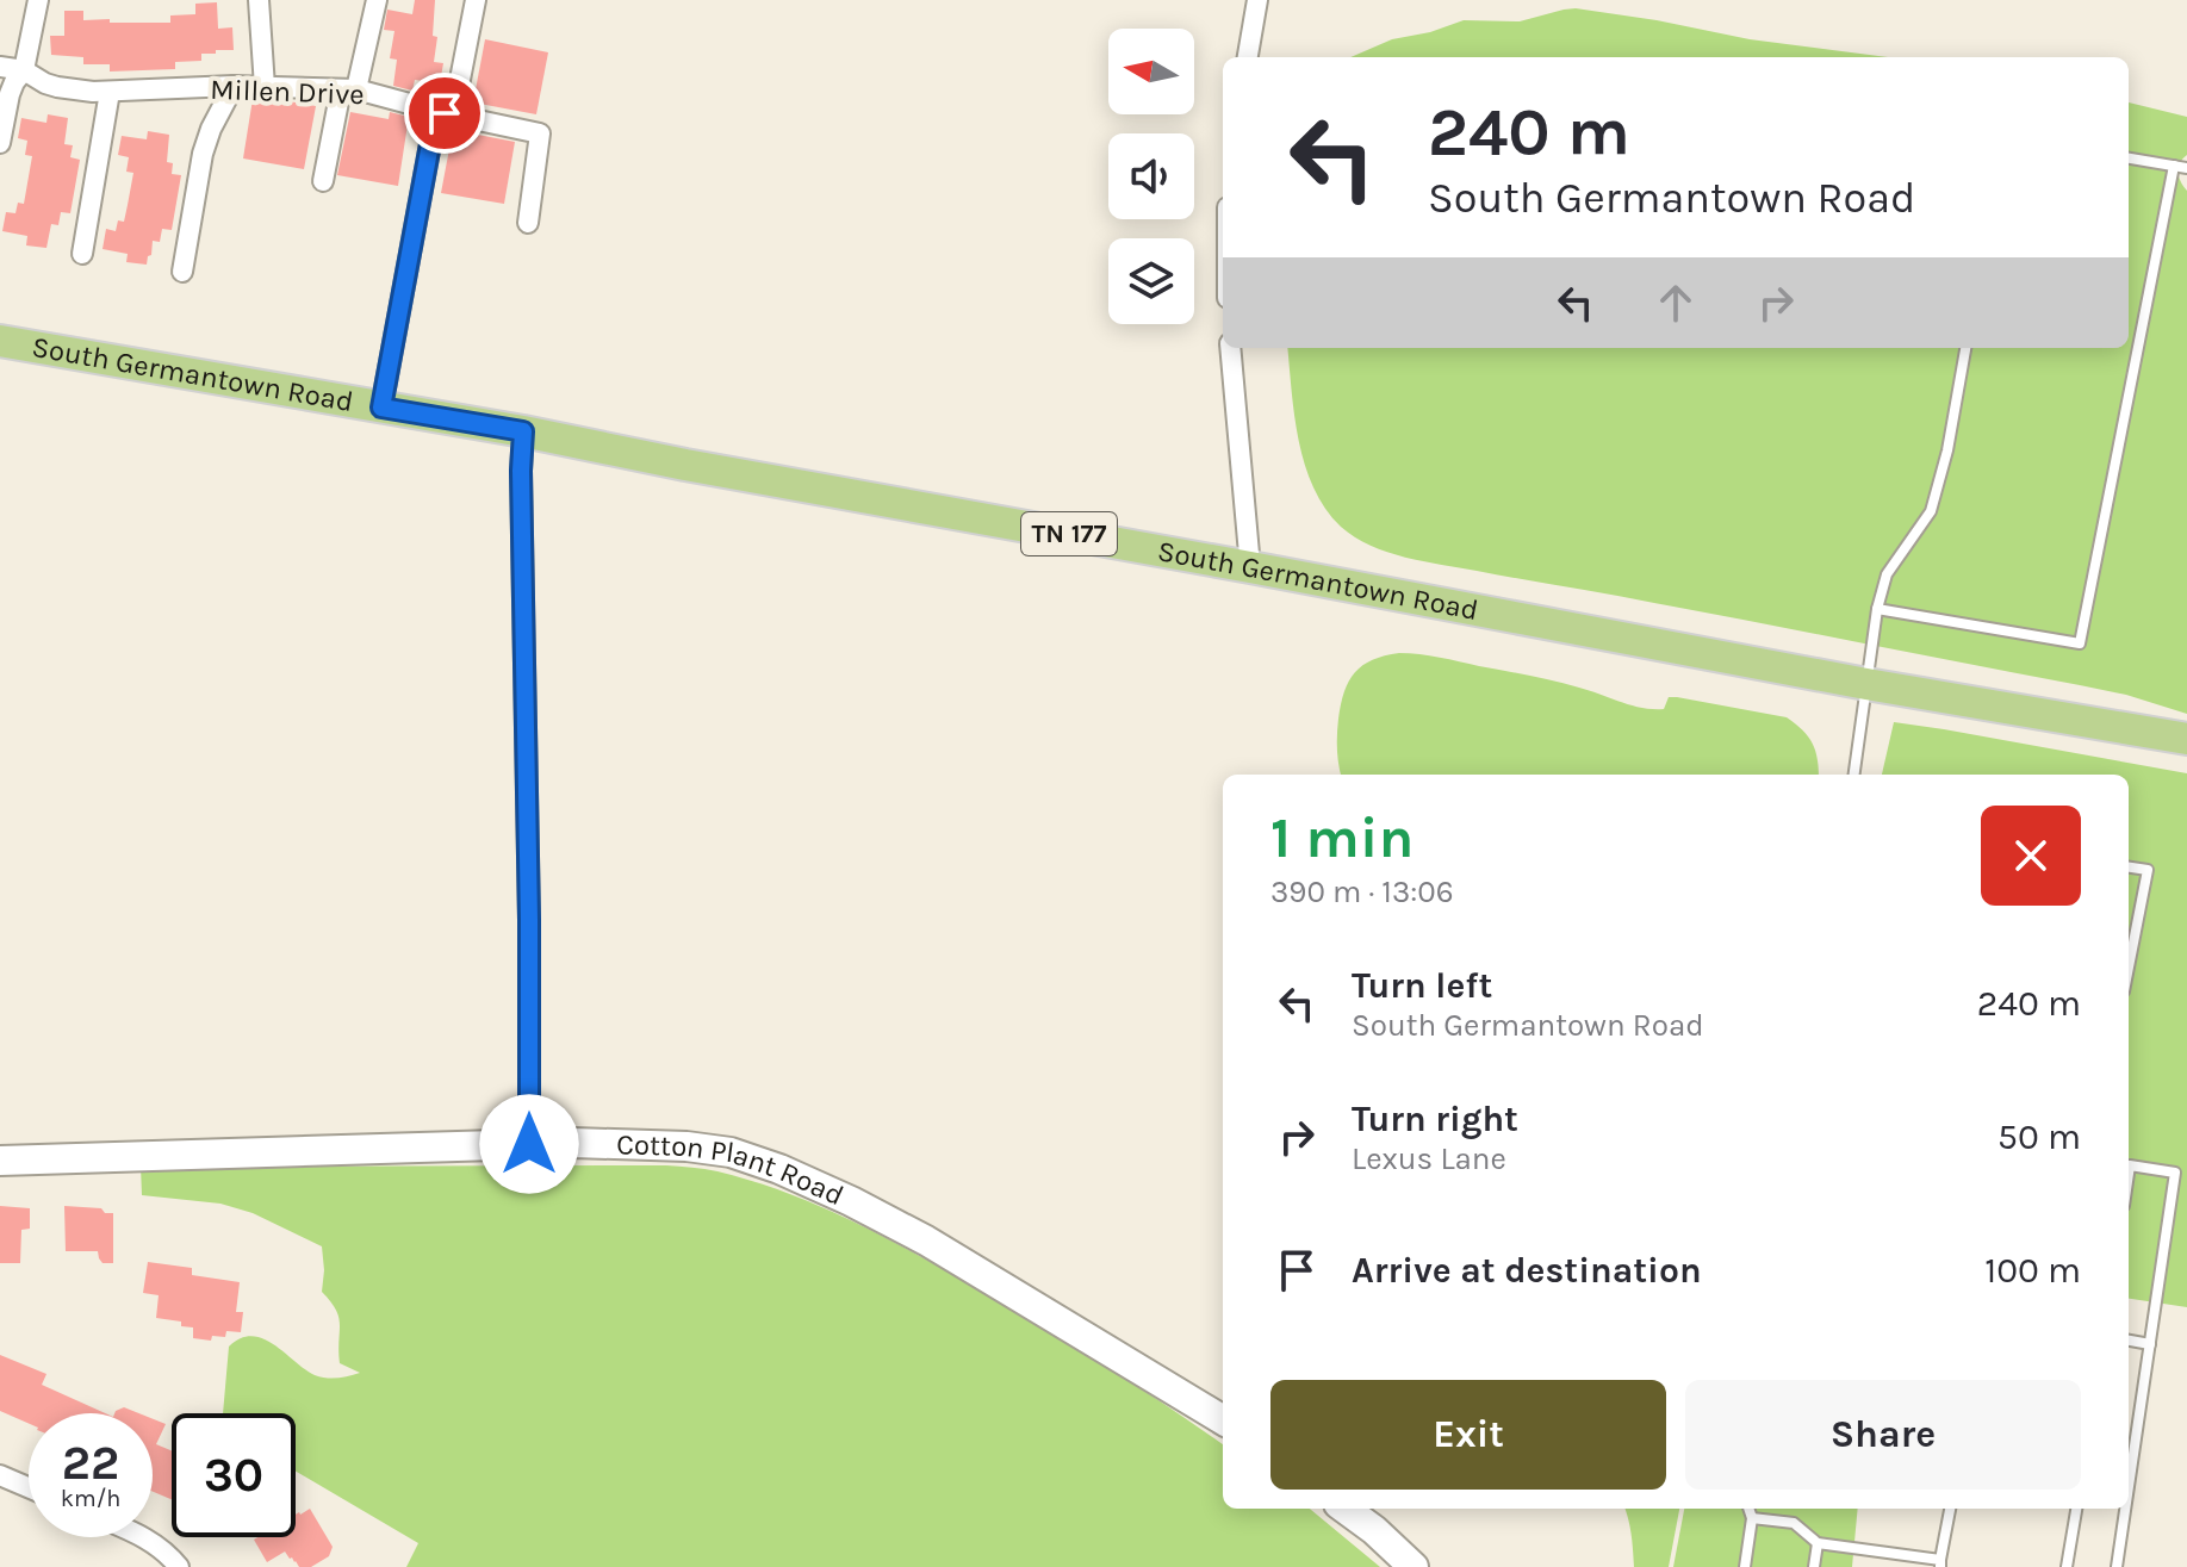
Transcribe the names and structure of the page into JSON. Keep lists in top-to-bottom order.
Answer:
{
  "streets": {
    "main road": ["South Germantown Road", "TN 177"],
    "street": ["Millen Drive", "Cotton Plant Road"]
  },
  "north": "left",
  "page": {
    "turn": ["240 m", "South Germantown Road"],
    "heading": ["1 min", "390 m · 13:06"],
    "list": [
      {
        "name": "Turn left",
        "note": "South Germantown Road",
        "value": "240 m"
      },
      {
        "name": "Turn right",
        "note": "Lexus Lane",
        "value": "50 m"
      },
      {
        "name": "Arrive at destination",
        "value": "100 m"
      }
    ],
    "buttons": ["Exit", "Share"],
    "speed": "22 km/h",
    "limit": "30"
  }
}
